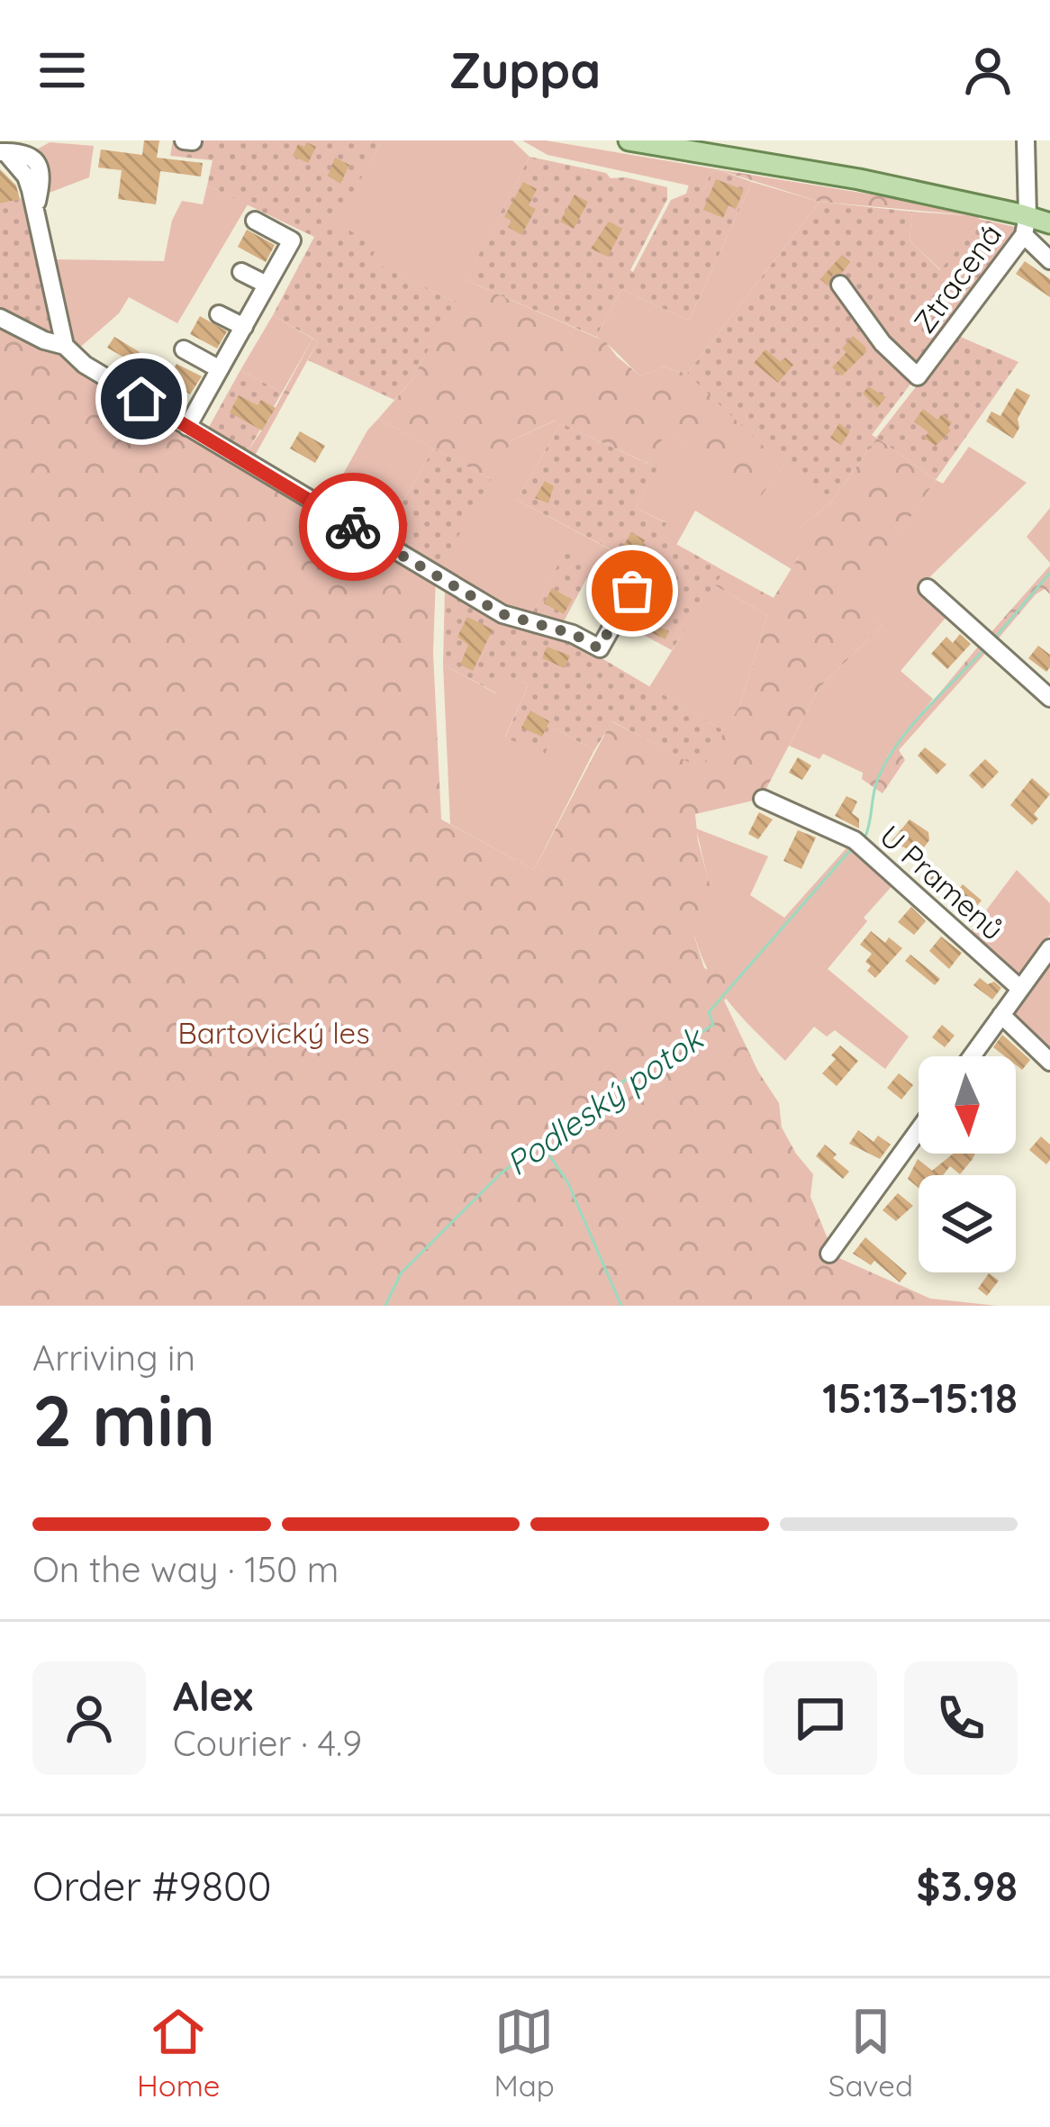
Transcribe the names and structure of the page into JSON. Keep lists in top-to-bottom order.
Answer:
{
  "streets": {
    "street": ["Ztracená", "U Pramenů"]
  },
  "water": ["Podleský potok"],
  "parks": ["Bartovický les"],
  "north": "bottom",
  "page": {
    "header": "Zuppa",
    "heading": ["2 min", "Arriving in", "15:13–15:18"],
    "panel": [
      "Alex",
      "Courier · 4.9",
      "Order #9800",
      "$3.98"
    ],
    "bar": "On the way · 150 m",
    "tabs": ["Home", "Map", "Saved"]
  }
}
